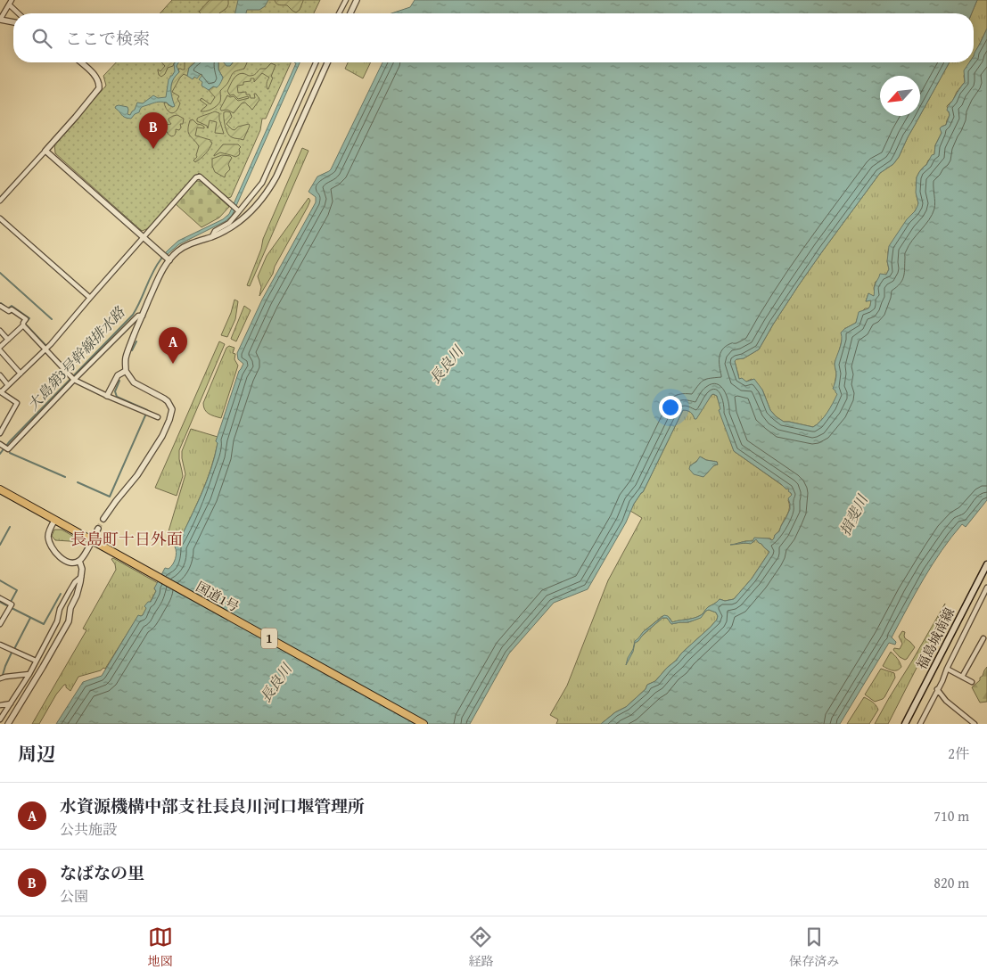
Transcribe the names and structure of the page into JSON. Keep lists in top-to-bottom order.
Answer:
{
  "streets": {
    "highway": ["国道1号", "1"],
    "main road": ["福島城南線"]
  },
  "districts": ["長島町十日外面"],
  "water": ["大島第3号幹線排水路", "長良川", "揖斐川"],
  "north": "bottom left",
  "page": {
    "search": "ここで検索",
    "pins": ["B", "A"],
    "heading": ["周辺", "2件"],
    "list": [
      {
        "mark": "A",
        "name": "水資源機構中部支社長良川河口堰管理所",
        "note": "公共施設",
        "value": "710 m"
      },
      {
        "mark": "B",
        "name": "なばなの里",
        "note": "公園",
        "value": "820 m"
      }
    ],
    "nav": ["地図", "経路", "保存済み"]
  }
}
